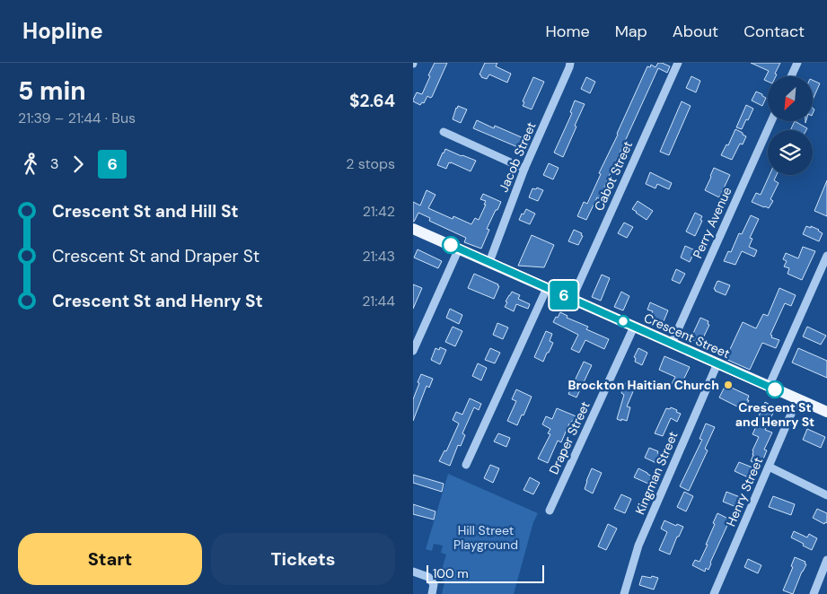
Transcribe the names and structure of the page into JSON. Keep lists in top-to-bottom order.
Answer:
{
  "streets": {
    "main road": ["Crescent Street"],
    "street": [
      "Jacob Street",
      "Cabot Street",
      "Perry Avenue",
      "Draper Street",
      "Kingman Street",
      "Henry Street"
    ]
  },
  "crossings": [
    ["Jacob Street", "Crescent Street"],
    ["Cabot Street", "Crescent Street"],
    ["Perry Avenue", "Crescent Street"],
    ["Crescent Street", "Draper Street"],
    ["Crescent Street", "Kingman Street"],
    ["Crescent Street", "Henry Street"]
  ],
  "parks": ["Hill Street Playground"],
  "places": ["Brockton Haitian Church", "Crescent St and Henry St"],
  "lines": ["bus line 6"],
  "scale_bar": "100 m",
  "north": "bottom left",
  "page": {
    "header": "Hopline",
    "nav": [
      "Home",
      "Map",
      "About",
      "Contact"
    ],
    "heading": ["5 min", "21:39 – 21:44 · Bus", "$2.64"],
    "on_map": "6",
    "legs": ["3", "6", "2 stops"],
    "list": [
      {
        "name": "Crescent St and Hill St",
        "value": "21:42"
      },
      {
        "name": "Crescent St and Draper St",
        "value": "21:43"
      },
      {
        "name": "Crescent St and Henry St",
        "value": "21:44"
      }
    ],
    "buttons": ["Start", "Tickets"],
    "scale": "100 m"
  }
}
